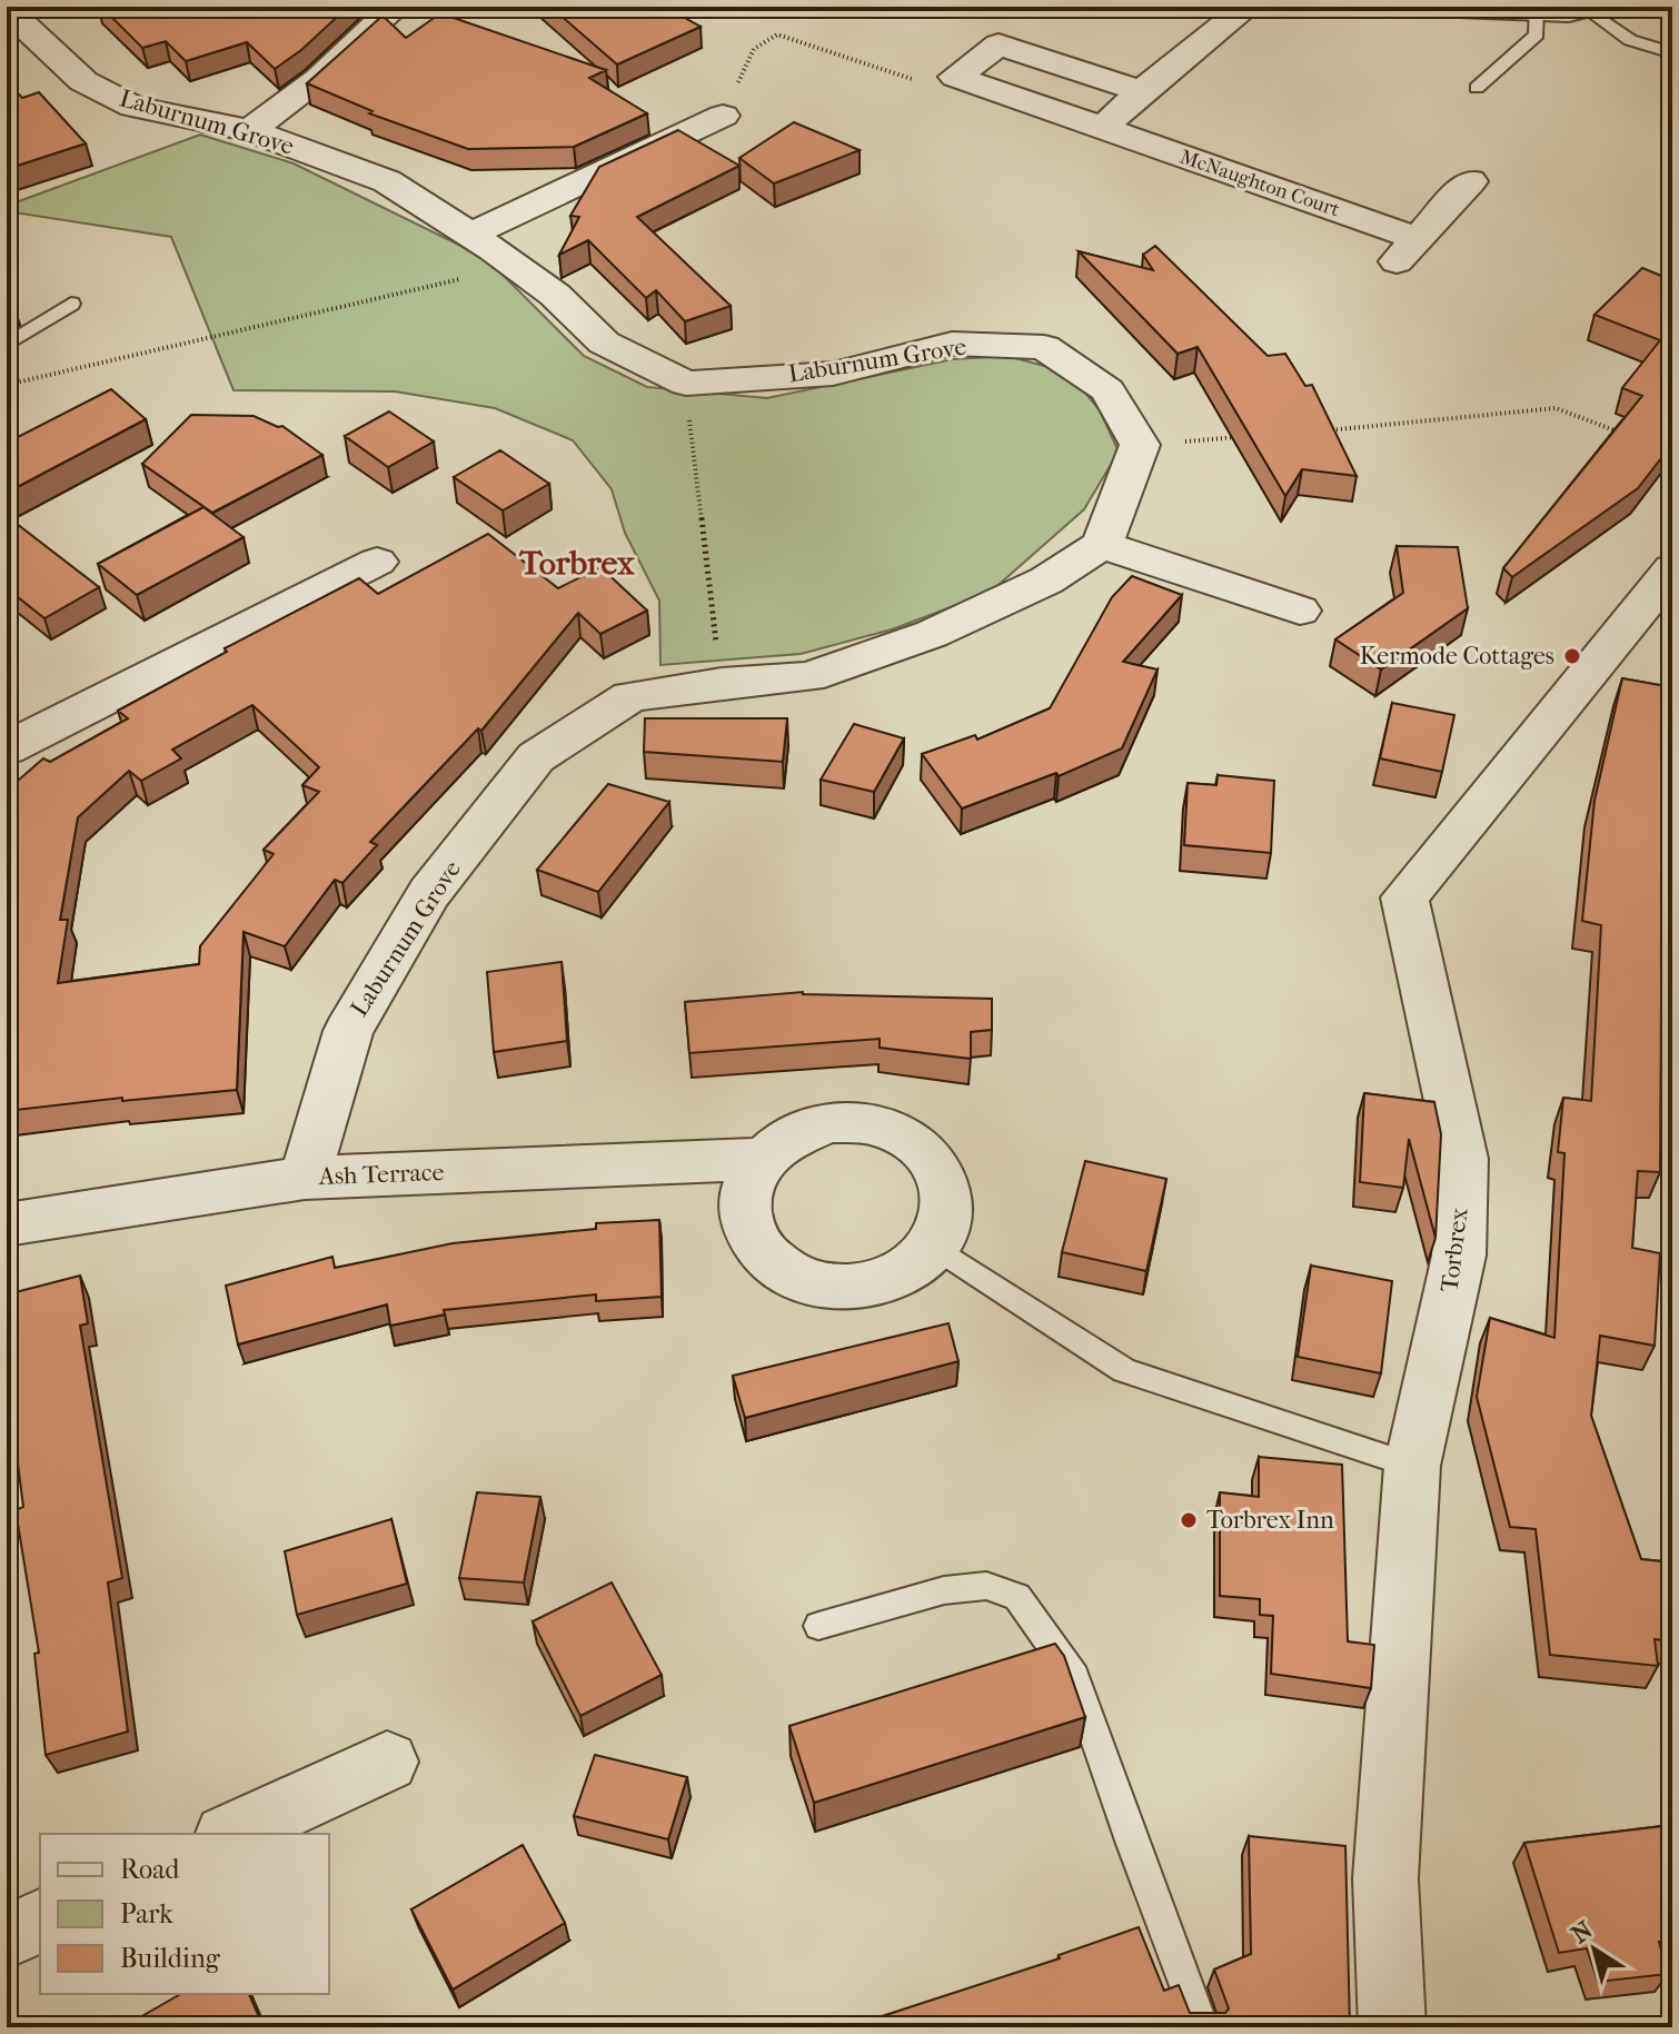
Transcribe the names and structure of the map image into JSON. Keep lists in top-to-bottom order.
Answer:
{
  "streets": {
    "street": [
      "Laburnum Grove",
      "McNaughton Court",
      "Ash Terrace",
      "Torbrex"
    ]
  },
  "crossings": [
    ["Laburnum Grove", "Ash Terrace"]
  ],
  "districts": ["Torbrex"],
  "places": ["Kermode Cottages", "Torbrex Inn"],
  "legend": ["Road", "Park", "Building"],
  "north": "top left"
}
